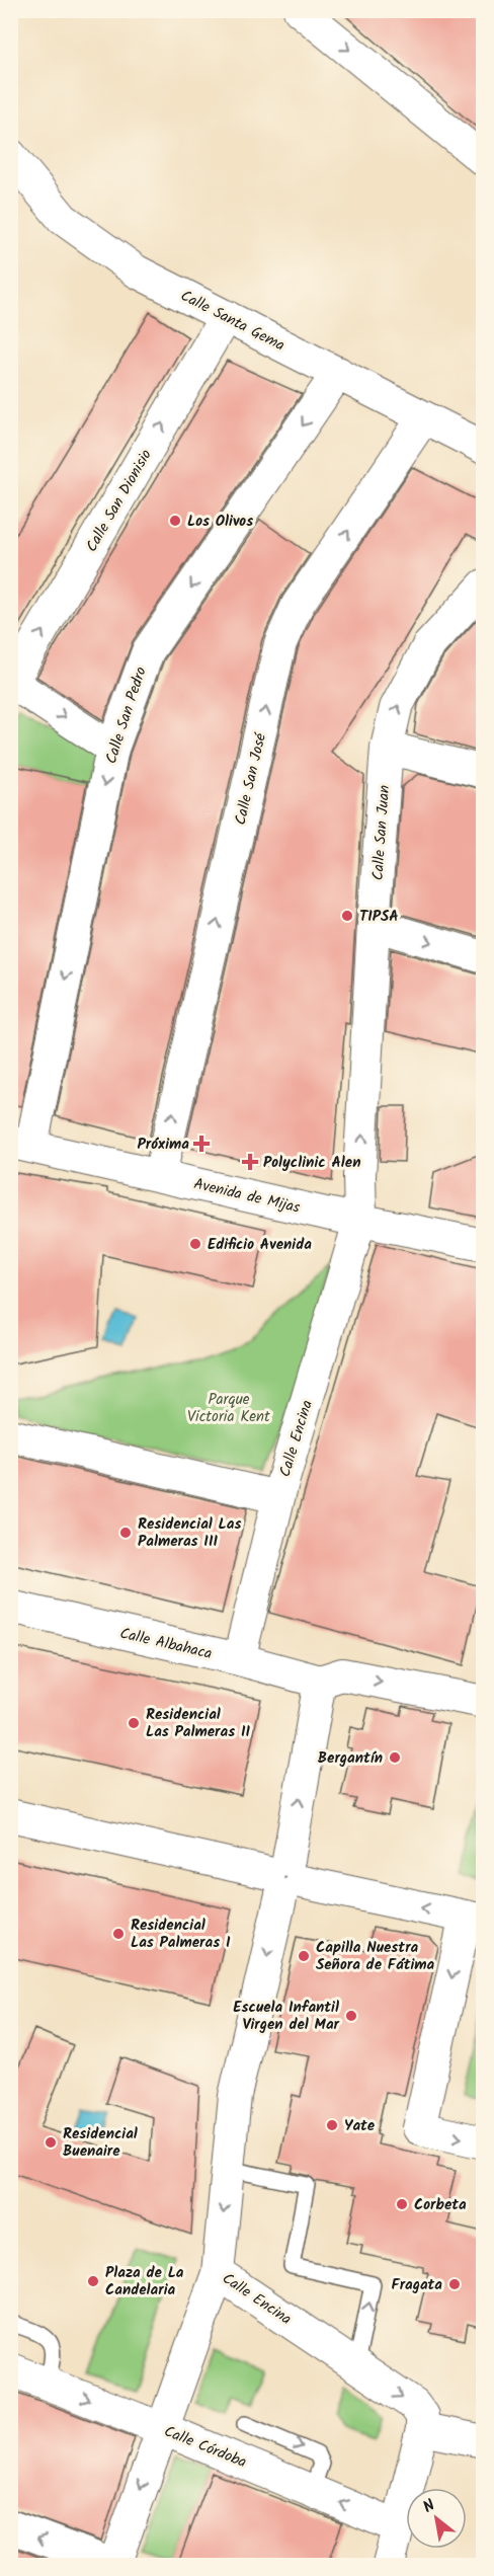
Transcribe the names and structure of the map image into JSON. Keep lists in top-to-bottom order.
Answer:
{
  "streets": {
    "street": [
      "Calle Santa Gema",
      "Calle San Dionisio",
      "Calle San Pedro",
      "Calle San José",
      "Calle San Juan",
      "Avenida de Mijas",
      "Calle Encina",
      "Calle Albahaca",
      "Calle Córdoba"
    ]
  },
  "crossings": [
    ["Calle Santa Gema", "Calle San Dionisio"],
    ["Calle Santa Gema", "Calle San Pedro"],
    ["Calle Santa Gema", "Calle San José"],
    ["Calle San Pedro", "Avenida de Mijas"],
    ["Calle San José", "Avenida de Mijas"],
    ["Calle San Juan", "Avenida de Mijas"],
    ["Calle San Juan", "Calle Encina"],
    ["Avenida de Mijas", "Calle Encina"],
    ["Calle Encina", "Calle Albahaca"]
  ],
  "one_way": [
    "Calle San Dionisio",
    "Calle San Pedro",
    "Calle San José",
    "Calle San Juan"
  ],
  "parks": ["Parque Victoria Kent"],
  "places": {
    "other": [
      "Los Olivos",
      "TIPSA",
      "Edificio Avenida",
      "Residencial Las Palmeras III",
      "Residencial Las Palmeras II",
      "Bergantín",
      "Residencial Las Palmeras I",
      "Capilla Nuestra Señora de Fátima",
      "Escuela Infantil Virgen del Mar",
      "Yate",
      "Residencial Buenaire",
      "Corbeta",
      "Plaza de La Candelaria",
      "Fragata"
    ],
    "health": ["Próxima", "Polyclinic Alen"]
  },
  "north": "top left"
}
